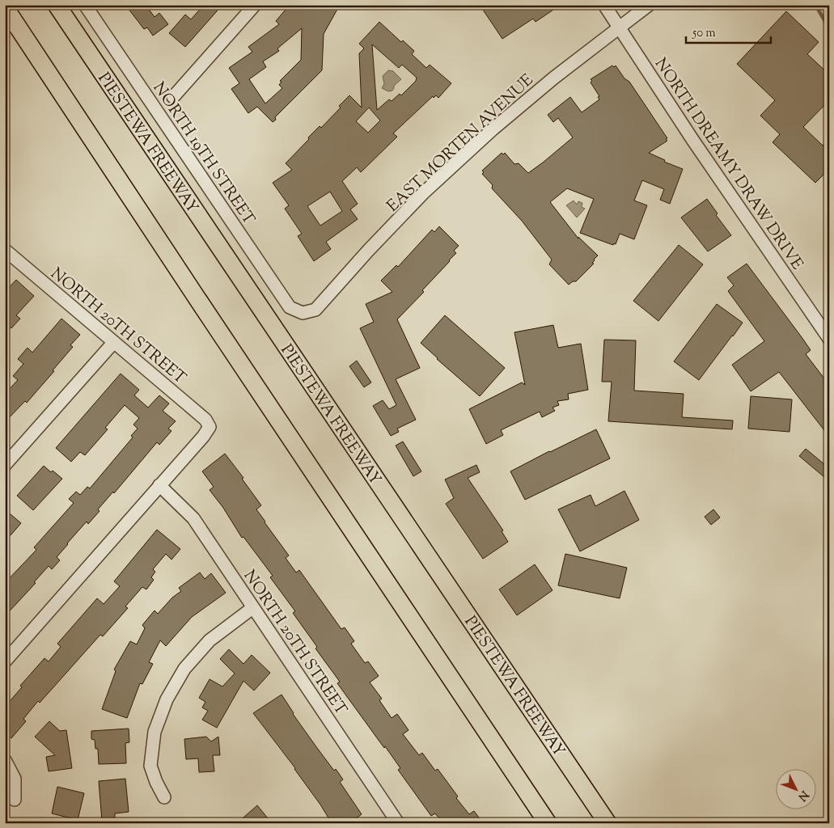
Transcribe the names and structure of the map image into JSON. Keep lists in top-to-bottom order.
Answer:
{
  "streets": {
    "highway": ["PIESTEWA FREEWAY"],
    "street": [
      "EAST MORTEN AVENUE",
      "NORTH 19TH STREET",
      "NORTH DREAMY DRAW DRIVE",
      "NORTH 20TH STREET"
    ]
  },
  "crossings": [
    ["EAST MORTEN AVENUE", "NORTH 19TH STREET"],
    ["EAST MORTEN AVENUE", "NORTH DREAMY DRAW DRIVE"]
  ],
  "scale_bar": "50 m",
  "north": "bottom right"
}
